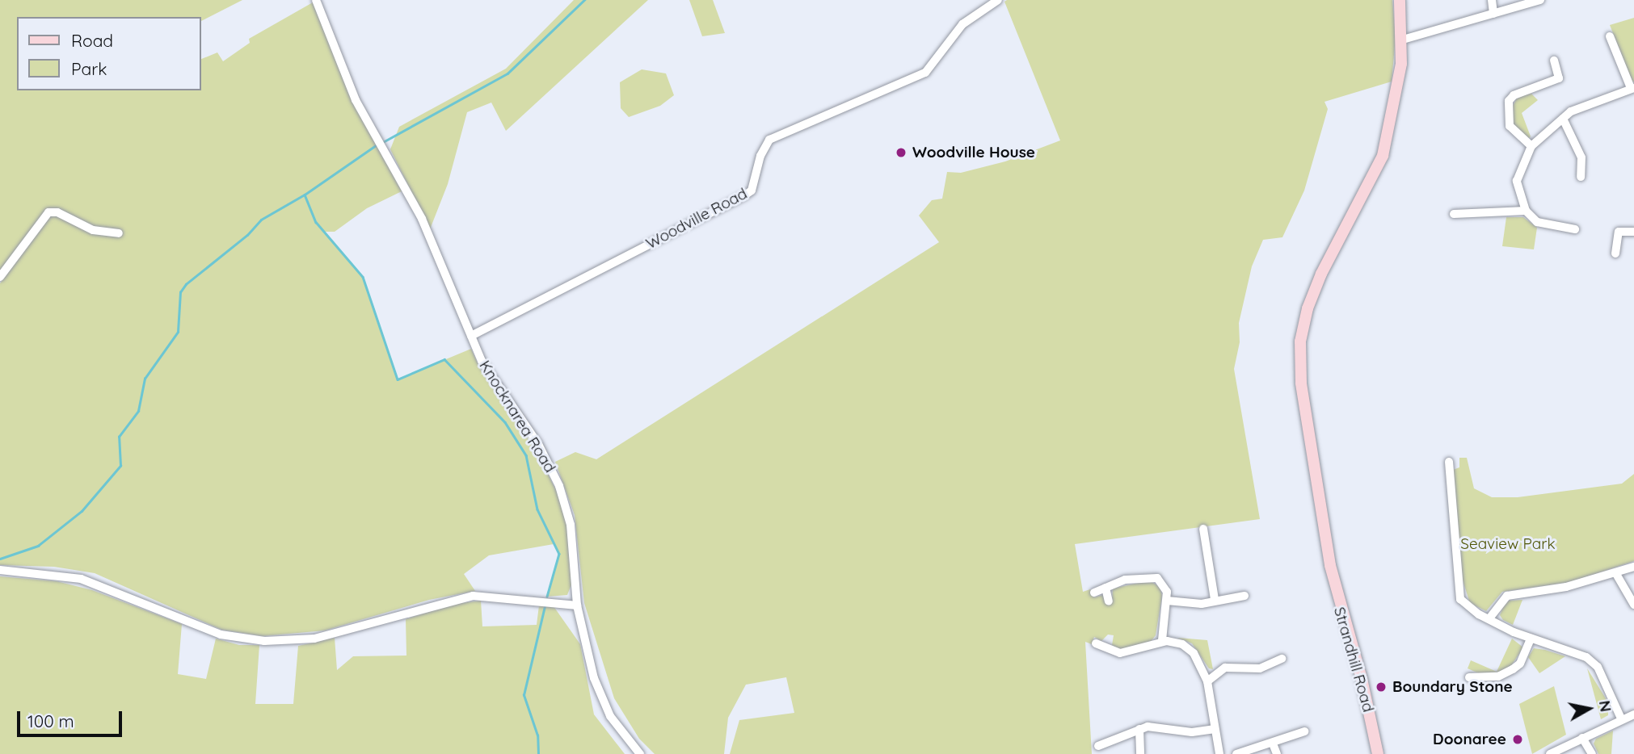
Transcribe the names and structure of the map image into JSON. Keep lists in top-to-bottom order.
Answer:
{
  "streets": {
    "main road": ["Strandhill Road"],
    "street": ["Woodville Road", "Knocknarea Road"]
  },
  "crossings": [
    ["Woodville Road", "Knocknarea Road"]
  ],
  "parks": ["Seaview Park"],
  "places": ["Woodville House", "Boundary Stone", "Doonaree"],
  "legend": ["Road", "Park"],
  "scale_bar": "100 m",
  "north": "right"
}
